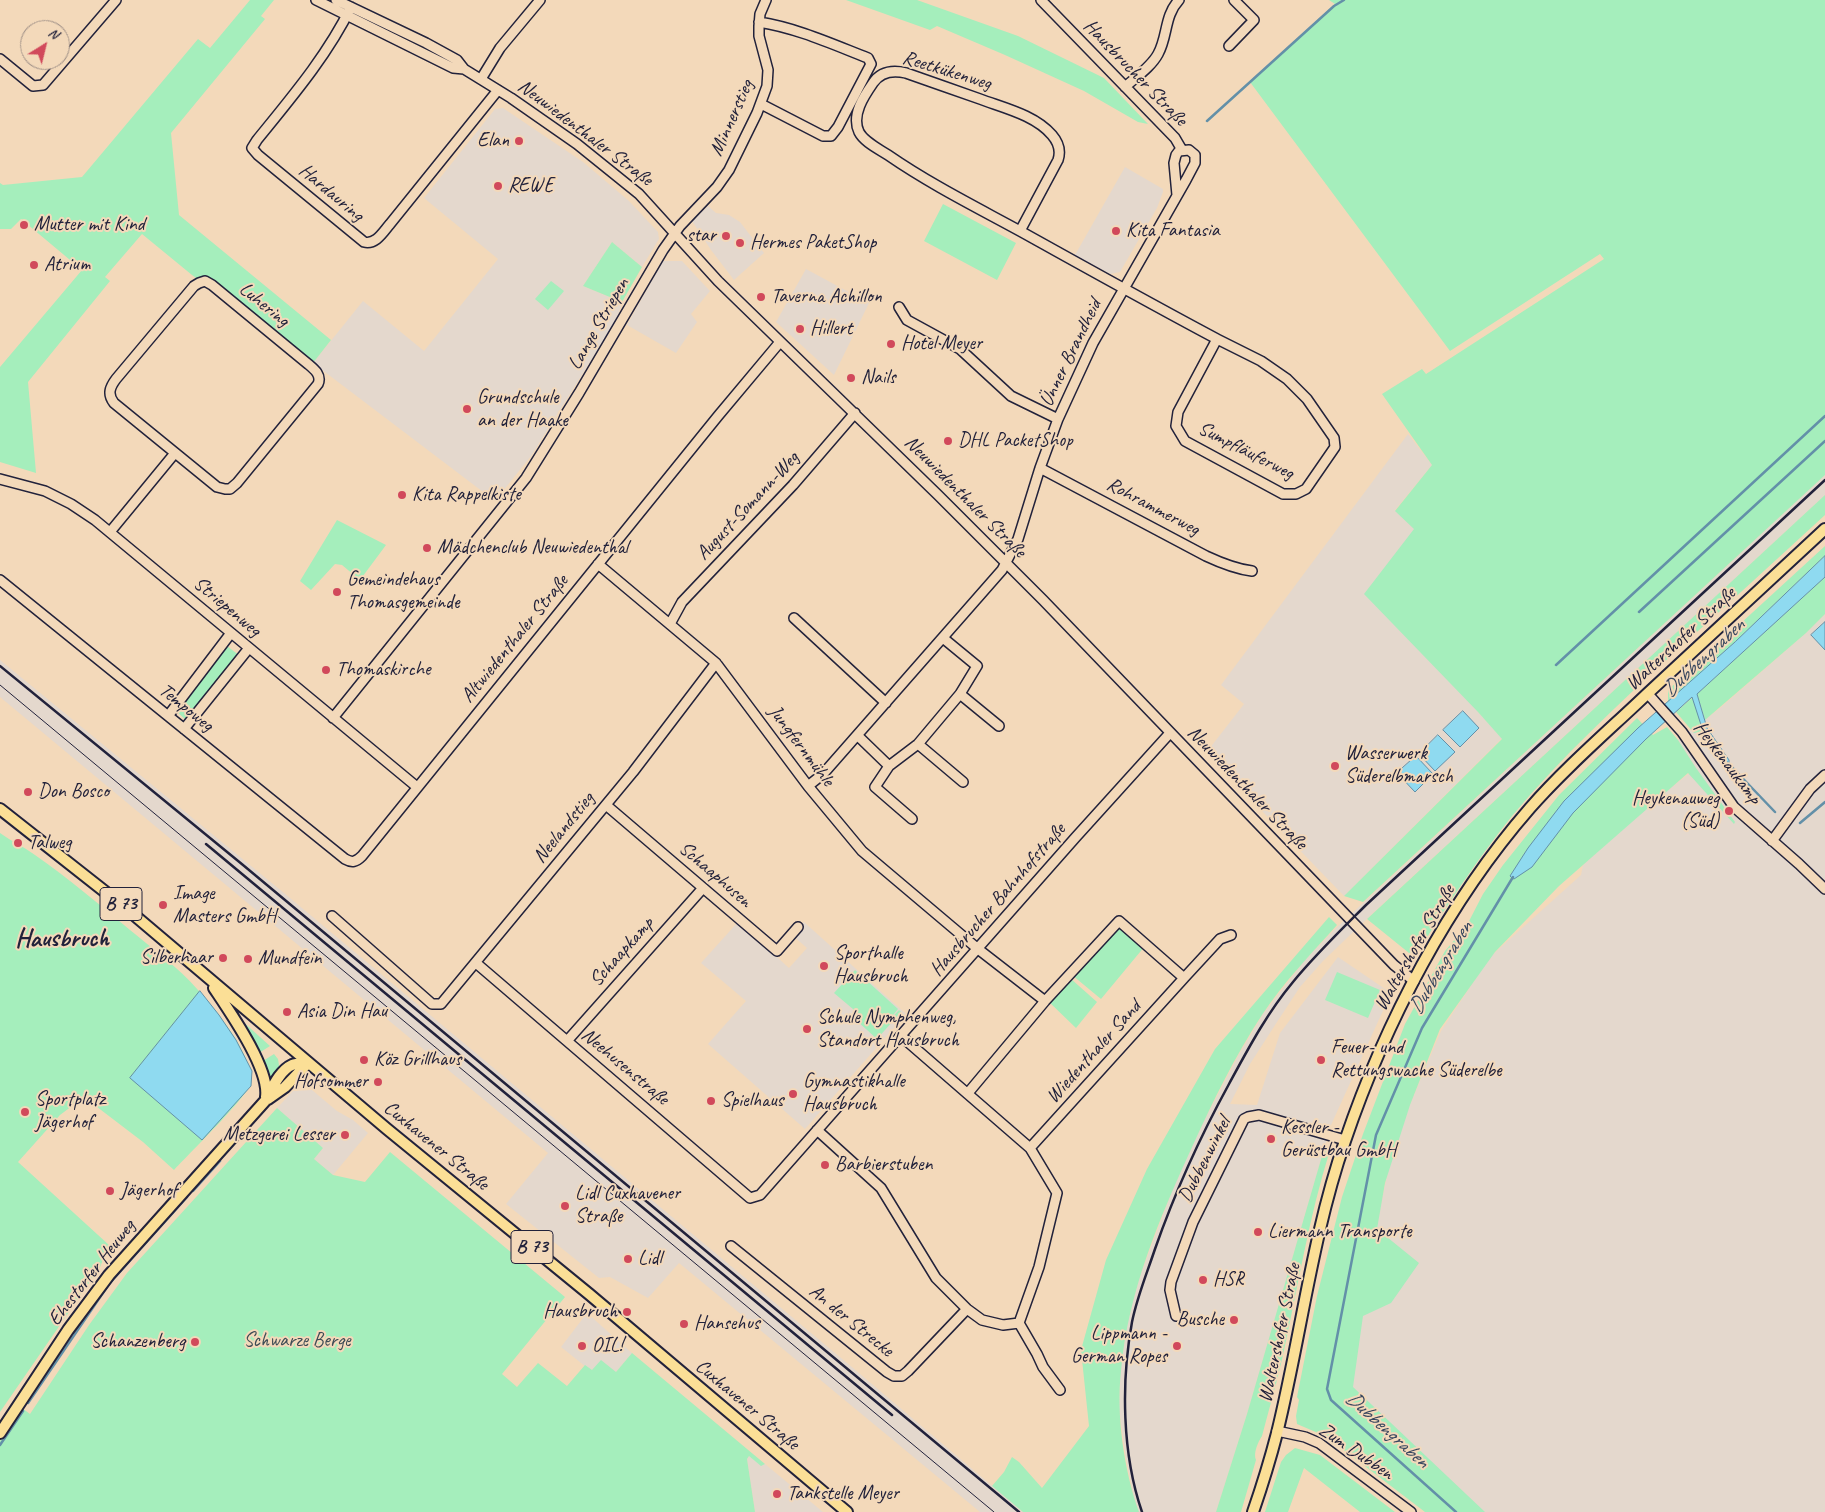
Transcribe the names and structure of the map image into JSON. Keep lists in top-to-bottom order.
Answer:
{
  "streets": {
    "main road": [
      "Waltershofer Straße",
      "B 73",
      "Cuxhavener Straße",
      "Ehestorfer Heuweg"
    ],
    "street": [
      "Reetkükenweg",
      "Hausbrucher Straße",
      "Minnerstieg",
      "Neuwiedenthaler Straße",
      "Hardauring",
      "Luhering",
      "Lange Striepen",
      "Ünner Brandheid",
      "Sumpfläuferweg",
      "August-Somann-Weg",
      "Rohrammerweg",
      "Striepenweg",
      "Altwiedenthaler Straße",
      "Tempoweg",
      "Jungfernmühle",
      "Heykenaukamp",
      "Neelandstieg",
      "Schaaphusen",
      "Hausbrucher Bahnhofstraße",
      "Schaapkamp",
      "Wiedenthaler Sand",
      "Neehusenstraße",
      "Dubbenwinkel",
      "An der Strecke",
      "Zum Dubben"
    ]
  },
  "crossings": [
    ["Reetkükenweg", "Ünner Brandheid"],
    ["Reetkükenweg", "Sumpfläuferweg"],
    ["Hausbrucher Straße", "Ünner Brandheid"],
    ["Minnerstieg", "Neuwiedenthaler Straße"],
    ["Minnerstieg", "Lange Striepen"],
    ["Neuwiedenthaler Straße", "Hardauring"],
    ["Neuwiedenthaler Straße", "Lange Striepen"],
    ["Neuwiedenthaler Straße", "Ünner Brandheid"],
    ["Neuwiedenthaler Straße", "August-Somann-Weg"],
    ["Neuwiedenthaler Straße", "Altwiedenthaler Straße"],
    ["Neuwiedenthaler Straße", "Waltershofer Straße"],
    ["Neuwiedenthaler Straße", "Hausbrucher Bahnhofstraße"],
    ["Lange Striepen", "Striepenweg"],
    ["Ünner Brandheid", "Sumpfläuferweg"],
    ["Ünner Brandheid", "Rohrammerweg"],
    ["Ünner Brandheid", "Jungfernmühle"],
    ["August-Somann-Weg", "Jungfernmühle"],
    ["Striepenweg", "Altwiedenthaler Straße"],
    ["Altwiedenthaler Straße", "Tempoweg"],
    ["Altwiedenthaler Straße", "Jungfernmühle"],
    ["Waltershofer Straße", "Heykenaukamp"],
    ["Waltershofer Straße", "Dubbenwinkel"],
    ["Waltershofer Straße", "Zum Dubben"],
    ["Jungfernmühle", "Neelandstieg"],
    ["Jungfernmühle", "Hausbrucher Bahnhofstraße"],
    ["Neelandstieg", "Schaaphusen"],
    ["Neelandstieg", "Neehusenstraße"],
    ["Schaaphusen", "Schaapkamp"],
    ["Hausbrucher Bahnhofstraße", "Neehusenstraße"],
    ["Schaapkamp", "Neehusenstraße"],
    ["Cuxhavener Straße", "Ehestorfer Heuweg"]
  ],
  "districts": ["Hausbruch"],
  "water": ["Dubbengraben"],
  "parks": ["Schwarze Berge"],
  "places": [
    "Elan",
    "REWE",
    "Mutter mit Kind",
    "Kita Fantasia",
    "star",
    "Hermes PaketShop",
    "Atrium",
    "Taverna Achillon",
    "Hillert",
    "Hotel Meyer",
    "Nails",
    "Grundschule an der Haake",
    "DHL PacketShop",
    "Kita Rappelkiste",
    "Mädchenclub Neuwiedenthal",
    "Gemeindehaus Thomasgemeinde",
    "Thomaskirche",
    "Wasserwerk Süderelbmarsch",
    "Don Bosco",
    "Heykenauweg (Süd)",
    "Talweg",
    "Image Masters GmbH",
    "Silberhaar",
    "Mundfein",
    "Sporthalle Hausbruch",
    "Asia Din Hau",
    "Schule Nymphenweg, Standort Hausbruch",
    "Köz Grillhaus",
    "Feuer- und Rettungswache Süderelbe",
    "Hofsommer",
    "Gymnastikhalle Hausbruch",
    "Spielhaus",
    "Sportplatz Jägerhof",
    "Metzgerei Lesser",
    "Kessler - Gerüstbau GmbH",
    "Barbierstuben",
    "Jägerhof",
    "Lidl Cuxhavener Straße",
    "Liermann Transporte",
    "Lidl",
    "HSR",
    "Hausbruch",
    "Busche",
    "Hansehus",
    "Schanzenberg",
    "OIL!",
    "Lippmann - German Ropes",
    "Tankstelle Meyer"
  ],
  "north": "top right"
}
